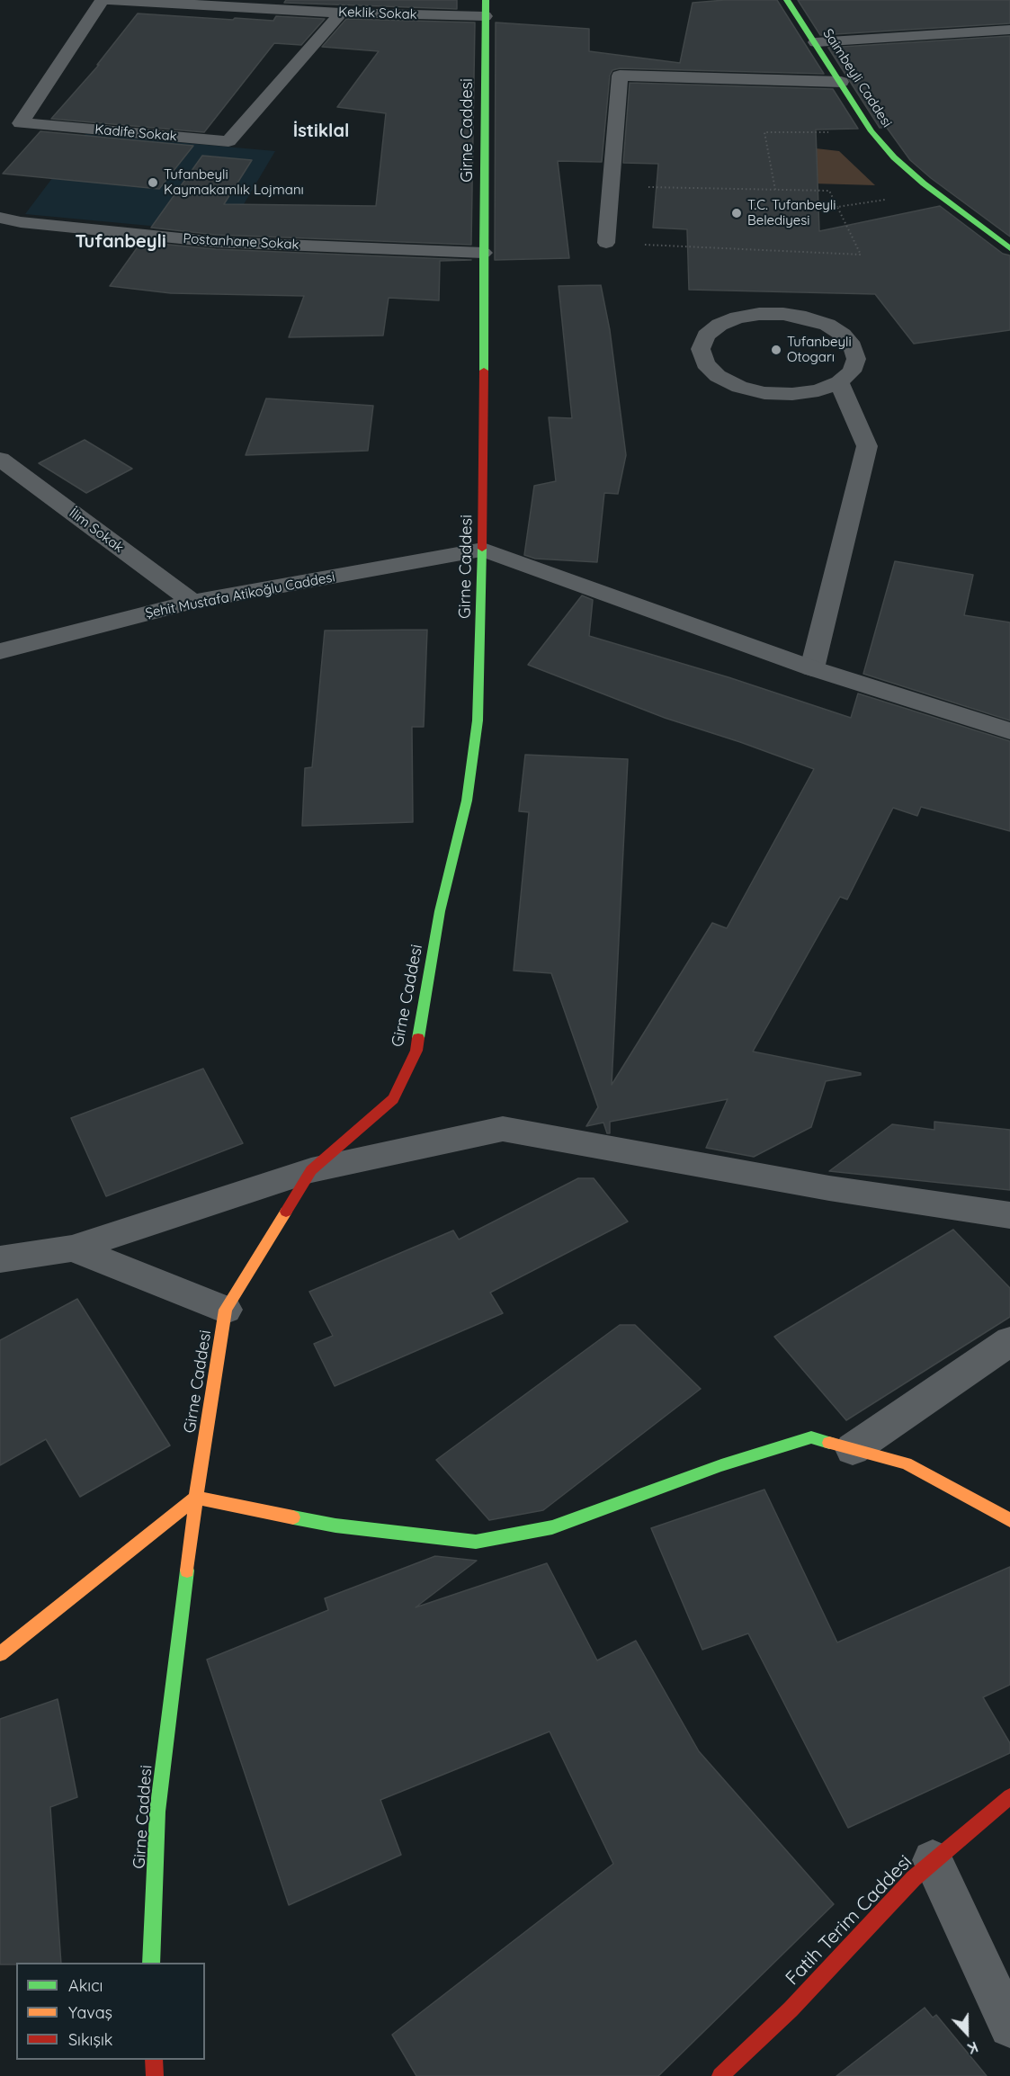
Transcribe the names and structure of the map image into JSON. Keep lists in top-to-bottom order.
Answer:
{
  "streets": {
    "street": [
      "Keklik Sokak",
      "Saimbeyli Caddesi",
      "Girne Caddesi",
      "Kadife Sokak",
      "Postanhane Sokak",
      "İlim Sokak",
      "Şehit Mustafa Atikoğlu Caddesi",
      "Fatih Terim Caddesi"
    ]
  },
  "crossings": [
    ["Keklik Sokak", "Girne Caddesi"],
    ["Keklik Sokak", "Kadife Sokak"],
    ["Girne Caddesi", "Postanhane Sokak"],
    ["Girne Caddesi", "Şehit Mustafa Atikoğlu Caddesi"],
    ["İlim Sokak", "Şehit Mustafa Atikoğlu Caddesi"]
  ],
  "districts": ["İstiklal", "Tufanbeyli"],
  "places": ["Tufanbeyli Kaymakamlık Lojmanı", "T.C. Tufanbeyli Belediyesi", "Tufanbeyli Otogarı"],
  "legend": ["Akıcı", "Yavaş", "Sıkışık"],
  "north": "bottom"
}
